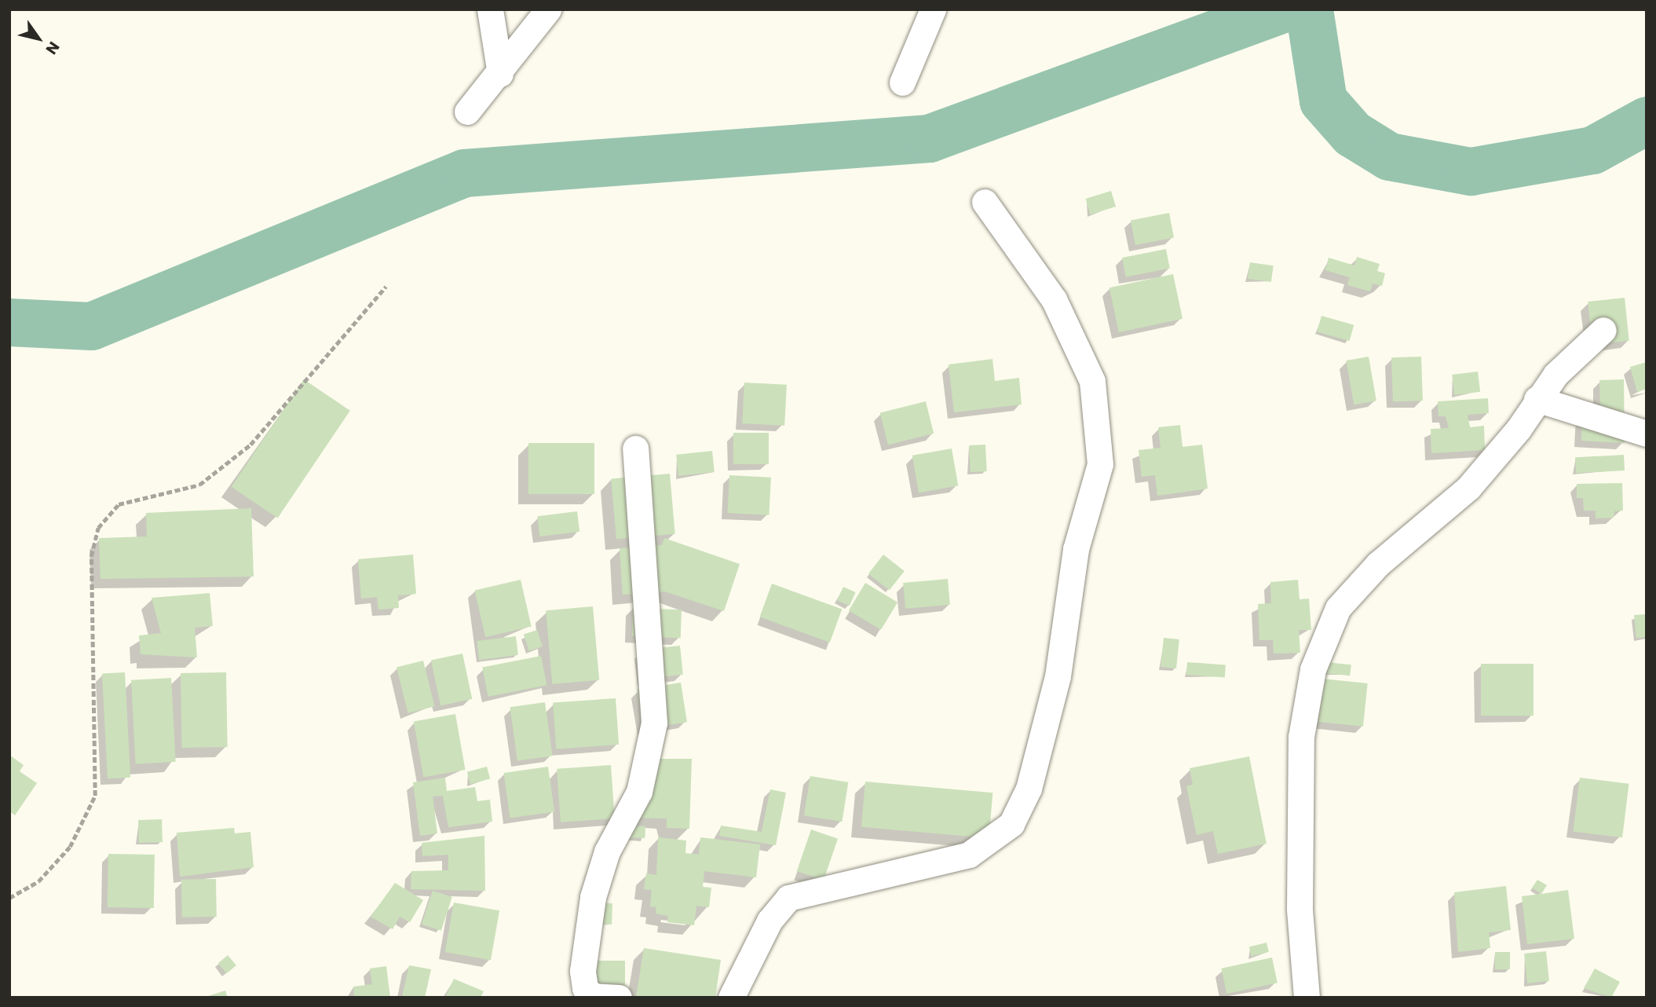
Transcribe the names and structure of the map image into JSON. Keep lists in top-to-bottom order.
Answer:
{
  "north": "bottom right"
}
